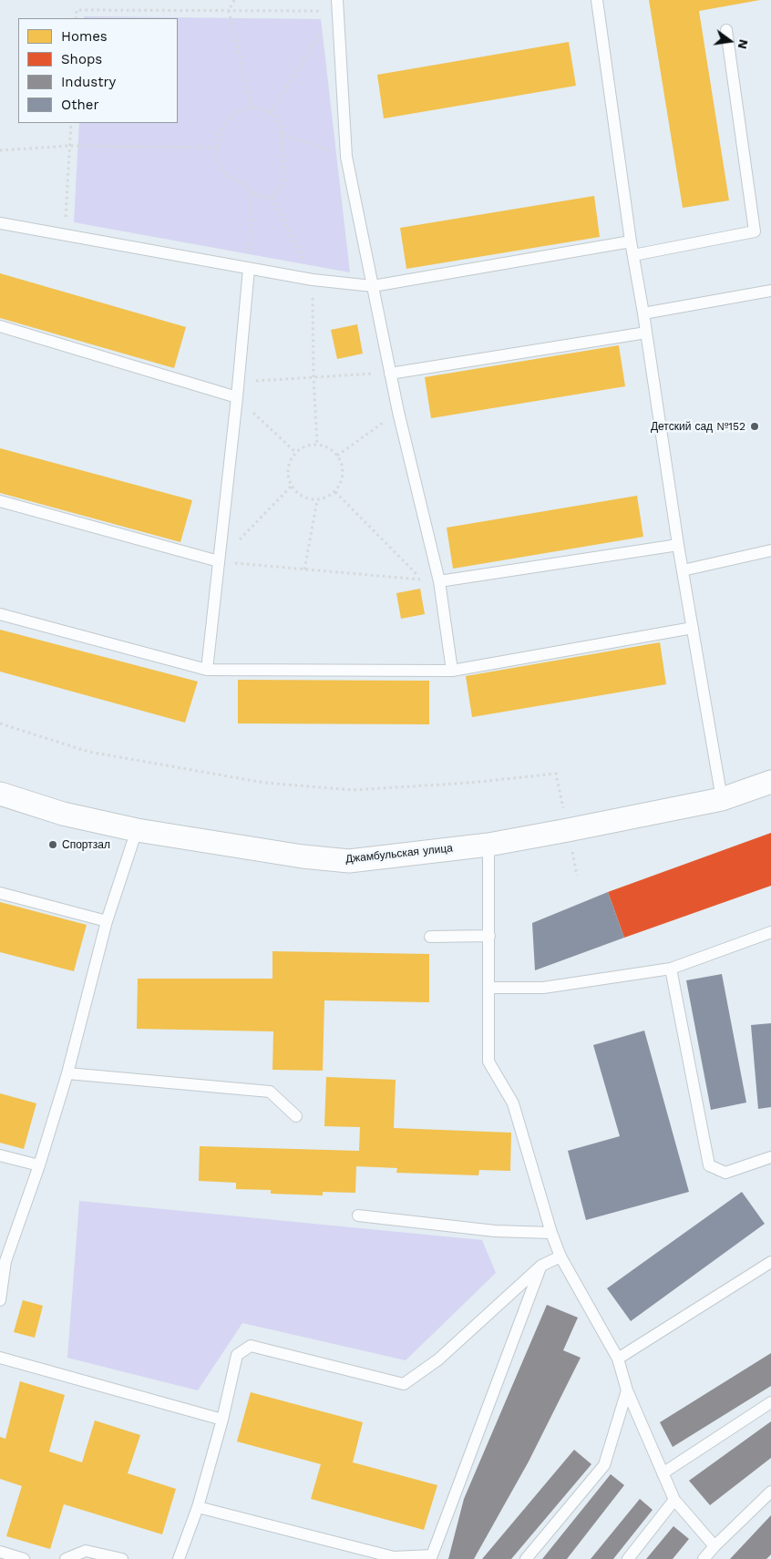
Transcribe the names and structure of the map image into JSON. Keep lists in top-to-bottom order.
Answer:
{
  "streets": {
    "street": ["Джамбульская улица"]
  },
  "places": ["Детский сад №152", "Спортзал"],
  "legend": [
    "Homes",
    "Shops",
    "Industry",
    "Other"
  ],
  "north": "right"
}
